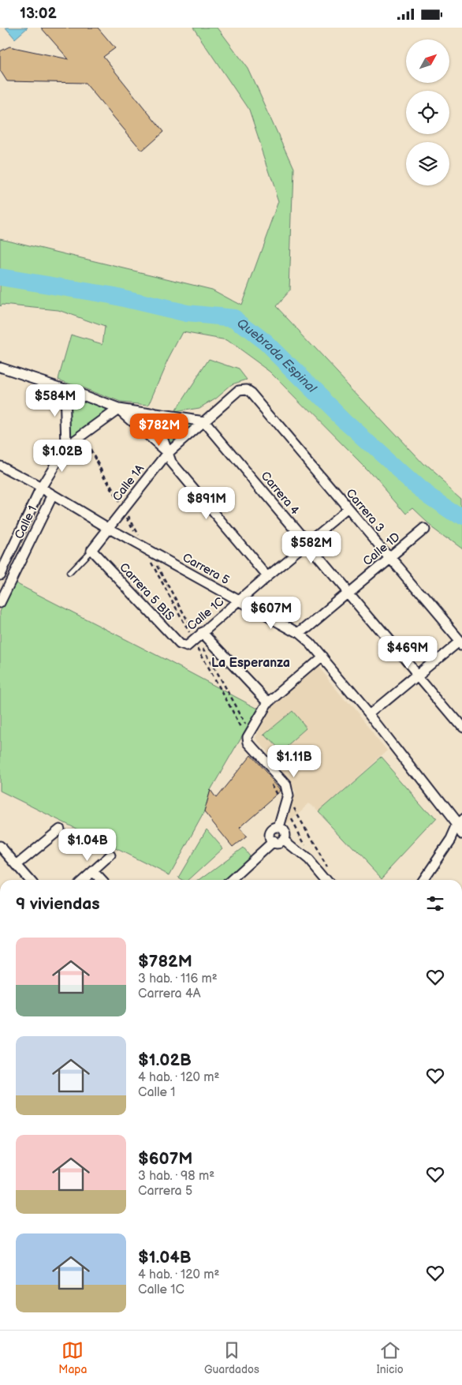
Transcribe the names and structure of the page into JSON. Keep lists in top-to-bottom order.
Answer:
{
  "streets": {
    "street": [
      "Calle 1A",
      "Carrera 4",
      "Carrera 3",
      "Calle 1",
      "Calle 1D",
      "Carrera 5",
      "Carrera 5 BIS",
      "Calle 1C"
    ]
  },
  "crossings": [
    ["Calle 1A", "Carrera 4"],
    ["Calle 1A", "Carrera 3"],
    ["Calle 1A", "Carrera 5"],
    ["Calle 1A", "Carrera 5 BIS"],
    ["Carrera 4", "Calle 1D"],
    ["Carrera 4", "Calle 1C"],
    ["Carrera 3", "Calle 1D"],
    ["Carrera 3", "Calle 1C"],
    ["Calle 1", "Carrera 5"],
    ["Calle 1D", "Carrera 5"],
    ["Carrera 5", "Calle 1C"],
    ["Carrera 5 BIS", "Calle 1C"]
  ],
  "districts": ["La Esperanza"],
  "water": ["Quebrada Espinal"],
  "north": "top right",
  "page": {
    "status": "13:02",
    "price": [
      "$584M",
      "$782M",
      "$1.02B",
      "$891M",
      "$582M",
      "$607M",
      "$469M",
      "$1.11B",
      "$1.04B"
    ],
    "heading": "9 viviendas",
    "list": [
      {
        "name": "$782M",
        "note": "3 hab. · 116 m² · Carrera 4A"
      },
      {
        "name": "$1.02B",
        "note": "4 hab. · 120 m² · Calle 1"
      },
      {
        "name": "$607M",
        "note": "3 hab. · 98 m² · Carrera 5"
      },
      {
        "name": "$1.04B",
        "note": "4 hab. · 120 m² · Calle 1C"
      }
    ],
    "tabs": ["Mapa", "Guardados", "Inicio"]
  }
}
